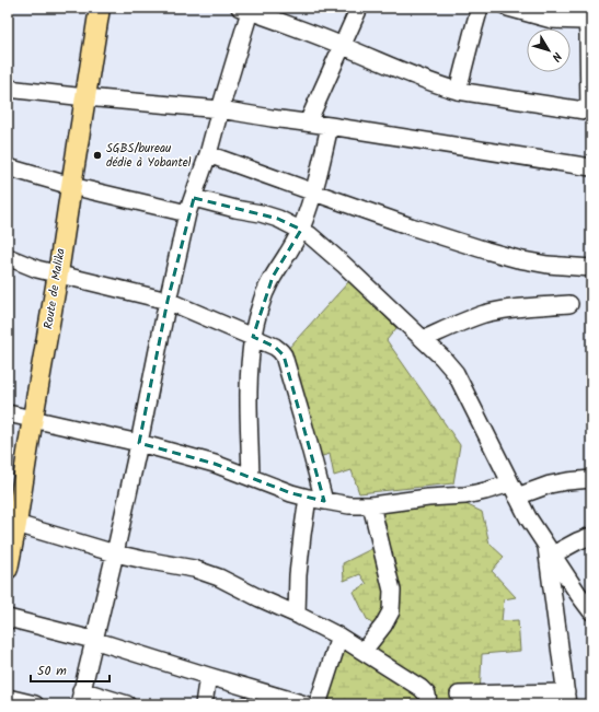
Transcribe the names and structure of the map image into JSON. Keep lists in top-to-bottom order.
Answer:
{
  "streets": {
    "main road": ["Route de Malika"]
  },
  "places": ["SGBS/bureau dédie à Yobantel"],
  "scale_bar": "50 m",
  "north": "bottom right"
}
